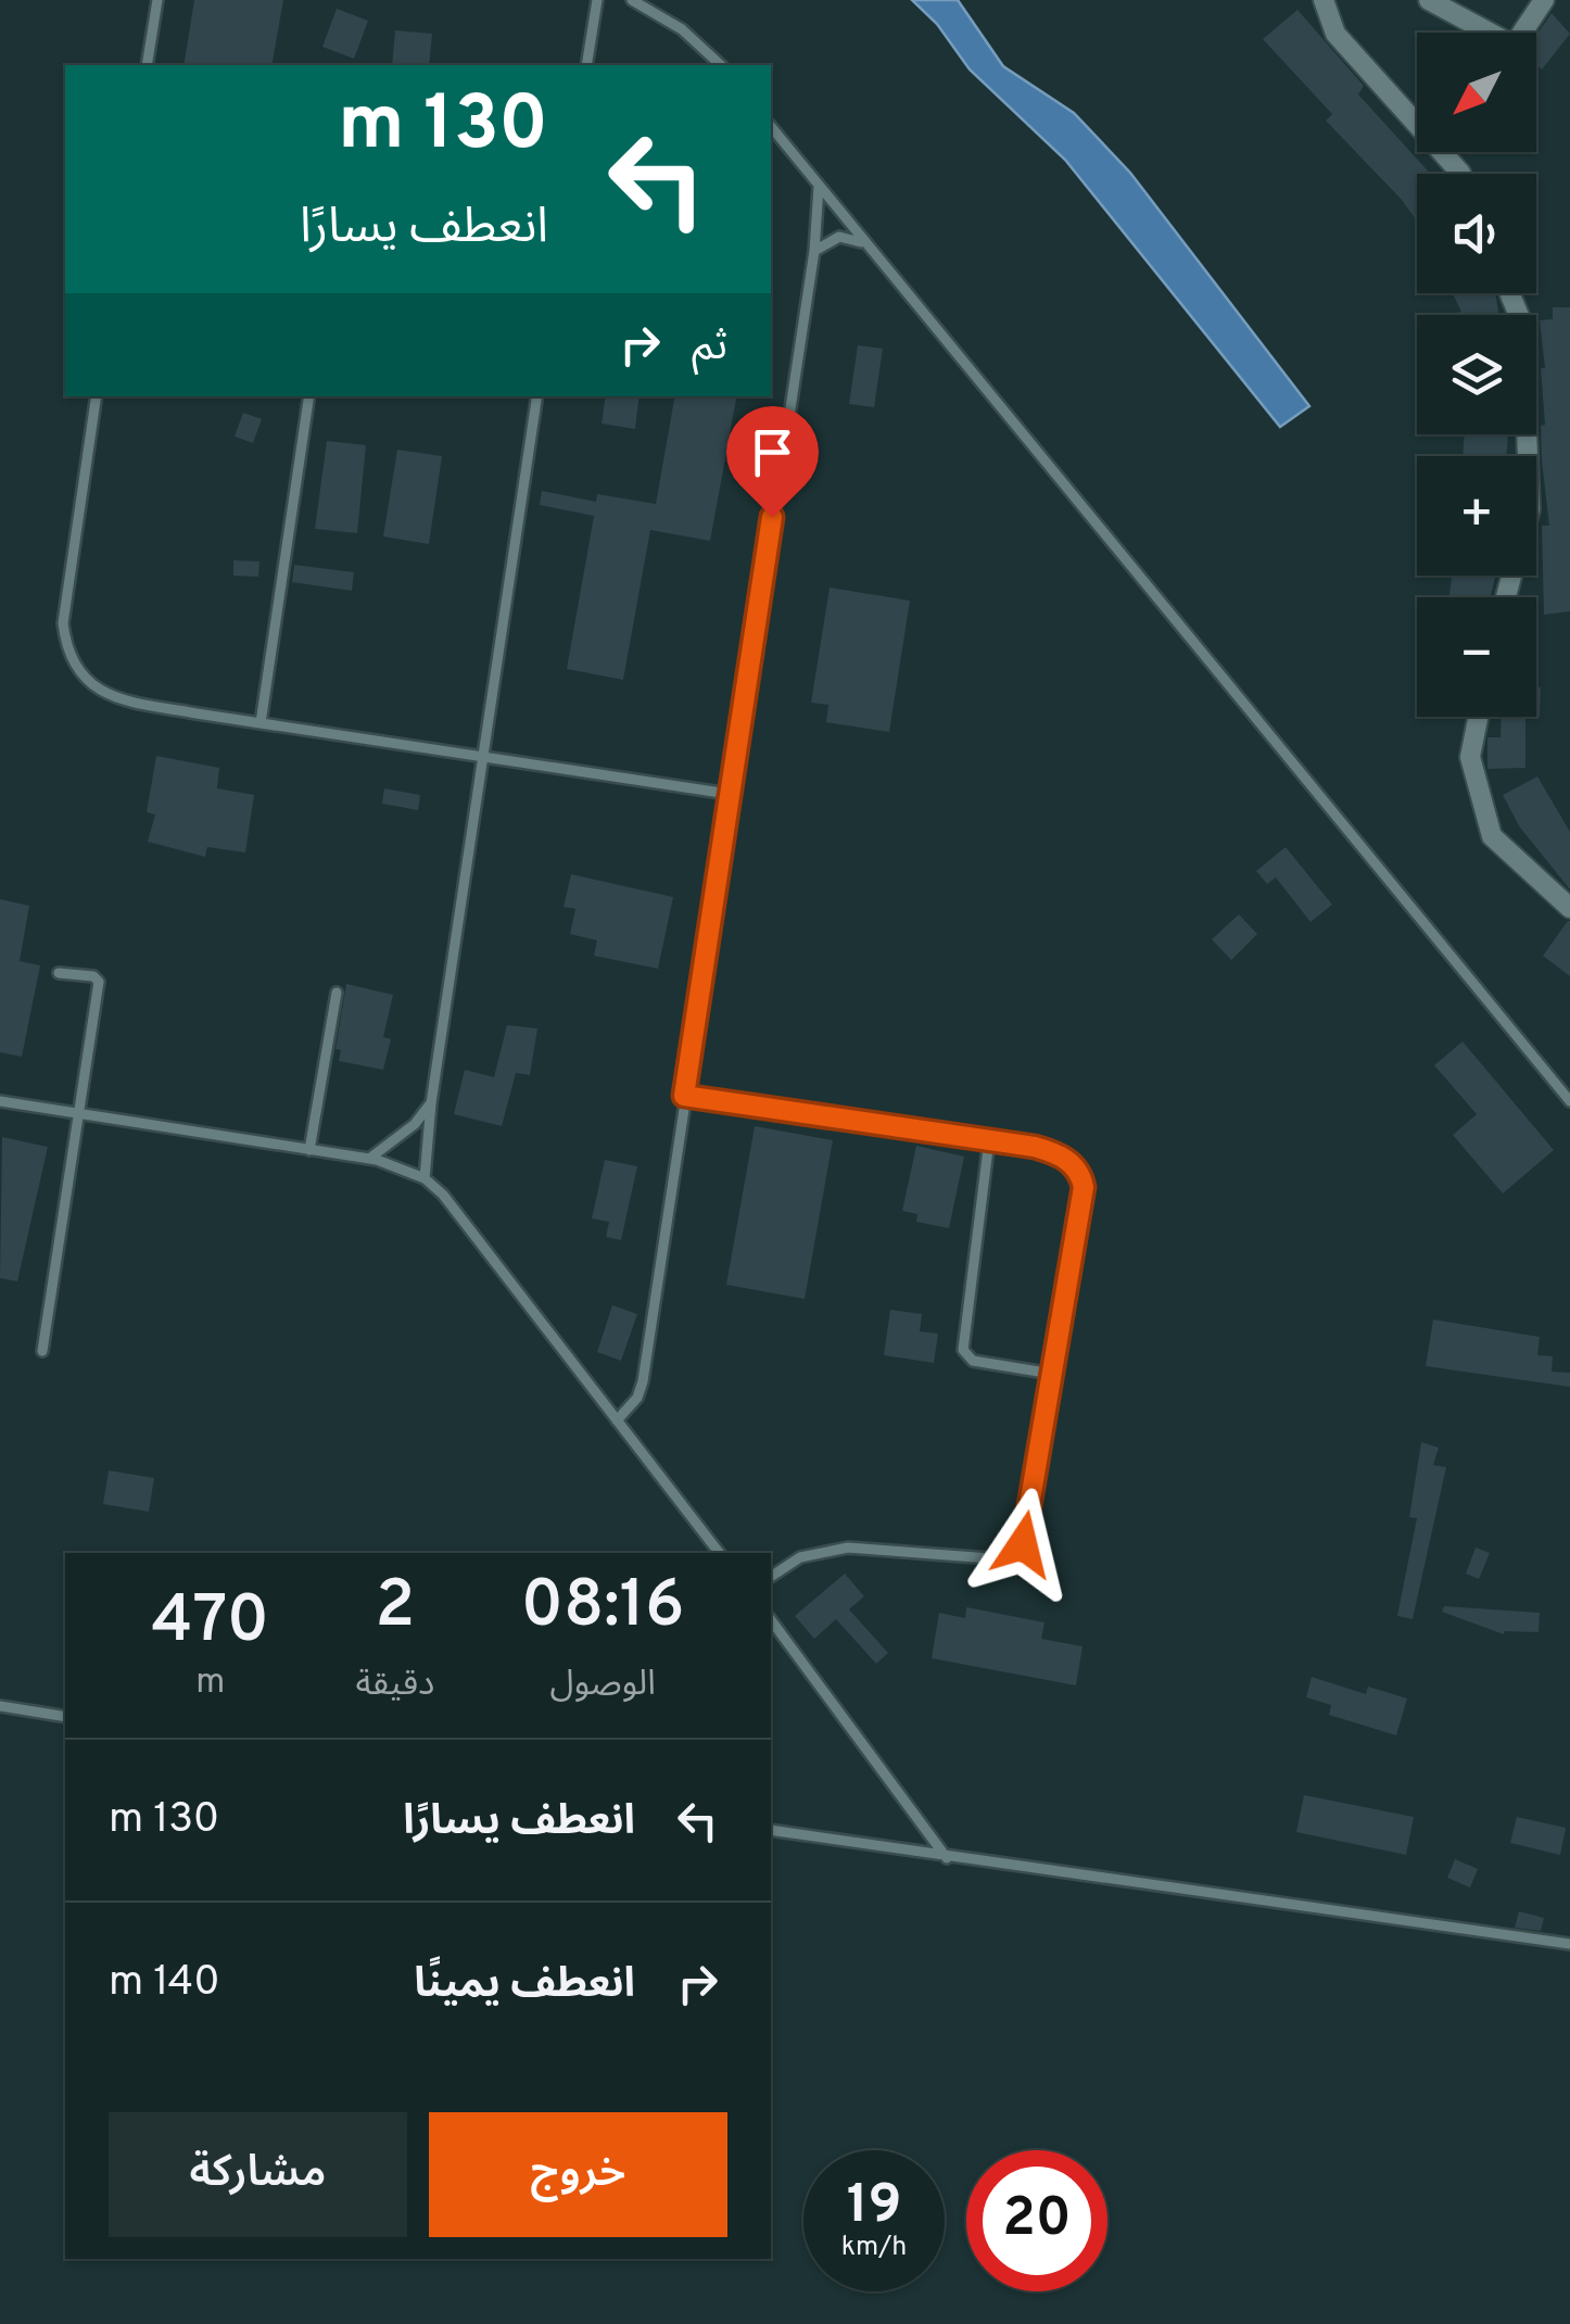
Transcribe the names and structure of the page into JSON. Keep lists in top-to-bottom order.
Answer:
{
  "north": "bottom left",
  "page": {
    "map_buttons": ["+", "−"],
    "turn": ["130 m", "انعطف يسارًا"],
    "then": "ثم",
    "eta": [
      "08:16",
      "الوصول",
      "2",
      "دقيقة",
      "470",
      "m"
    ],
    "list": [
      {
        "name": "انعطف يسارًا",
        "value": "130 m"
      },
      {
        "name": "انعطف يمينًا",
        "value": "140 m"
      }
    ],
    "buttons": ["خروج", "مشاركة"],
    "speed": "19 km/h",
    "limit": "20"
  }
}
